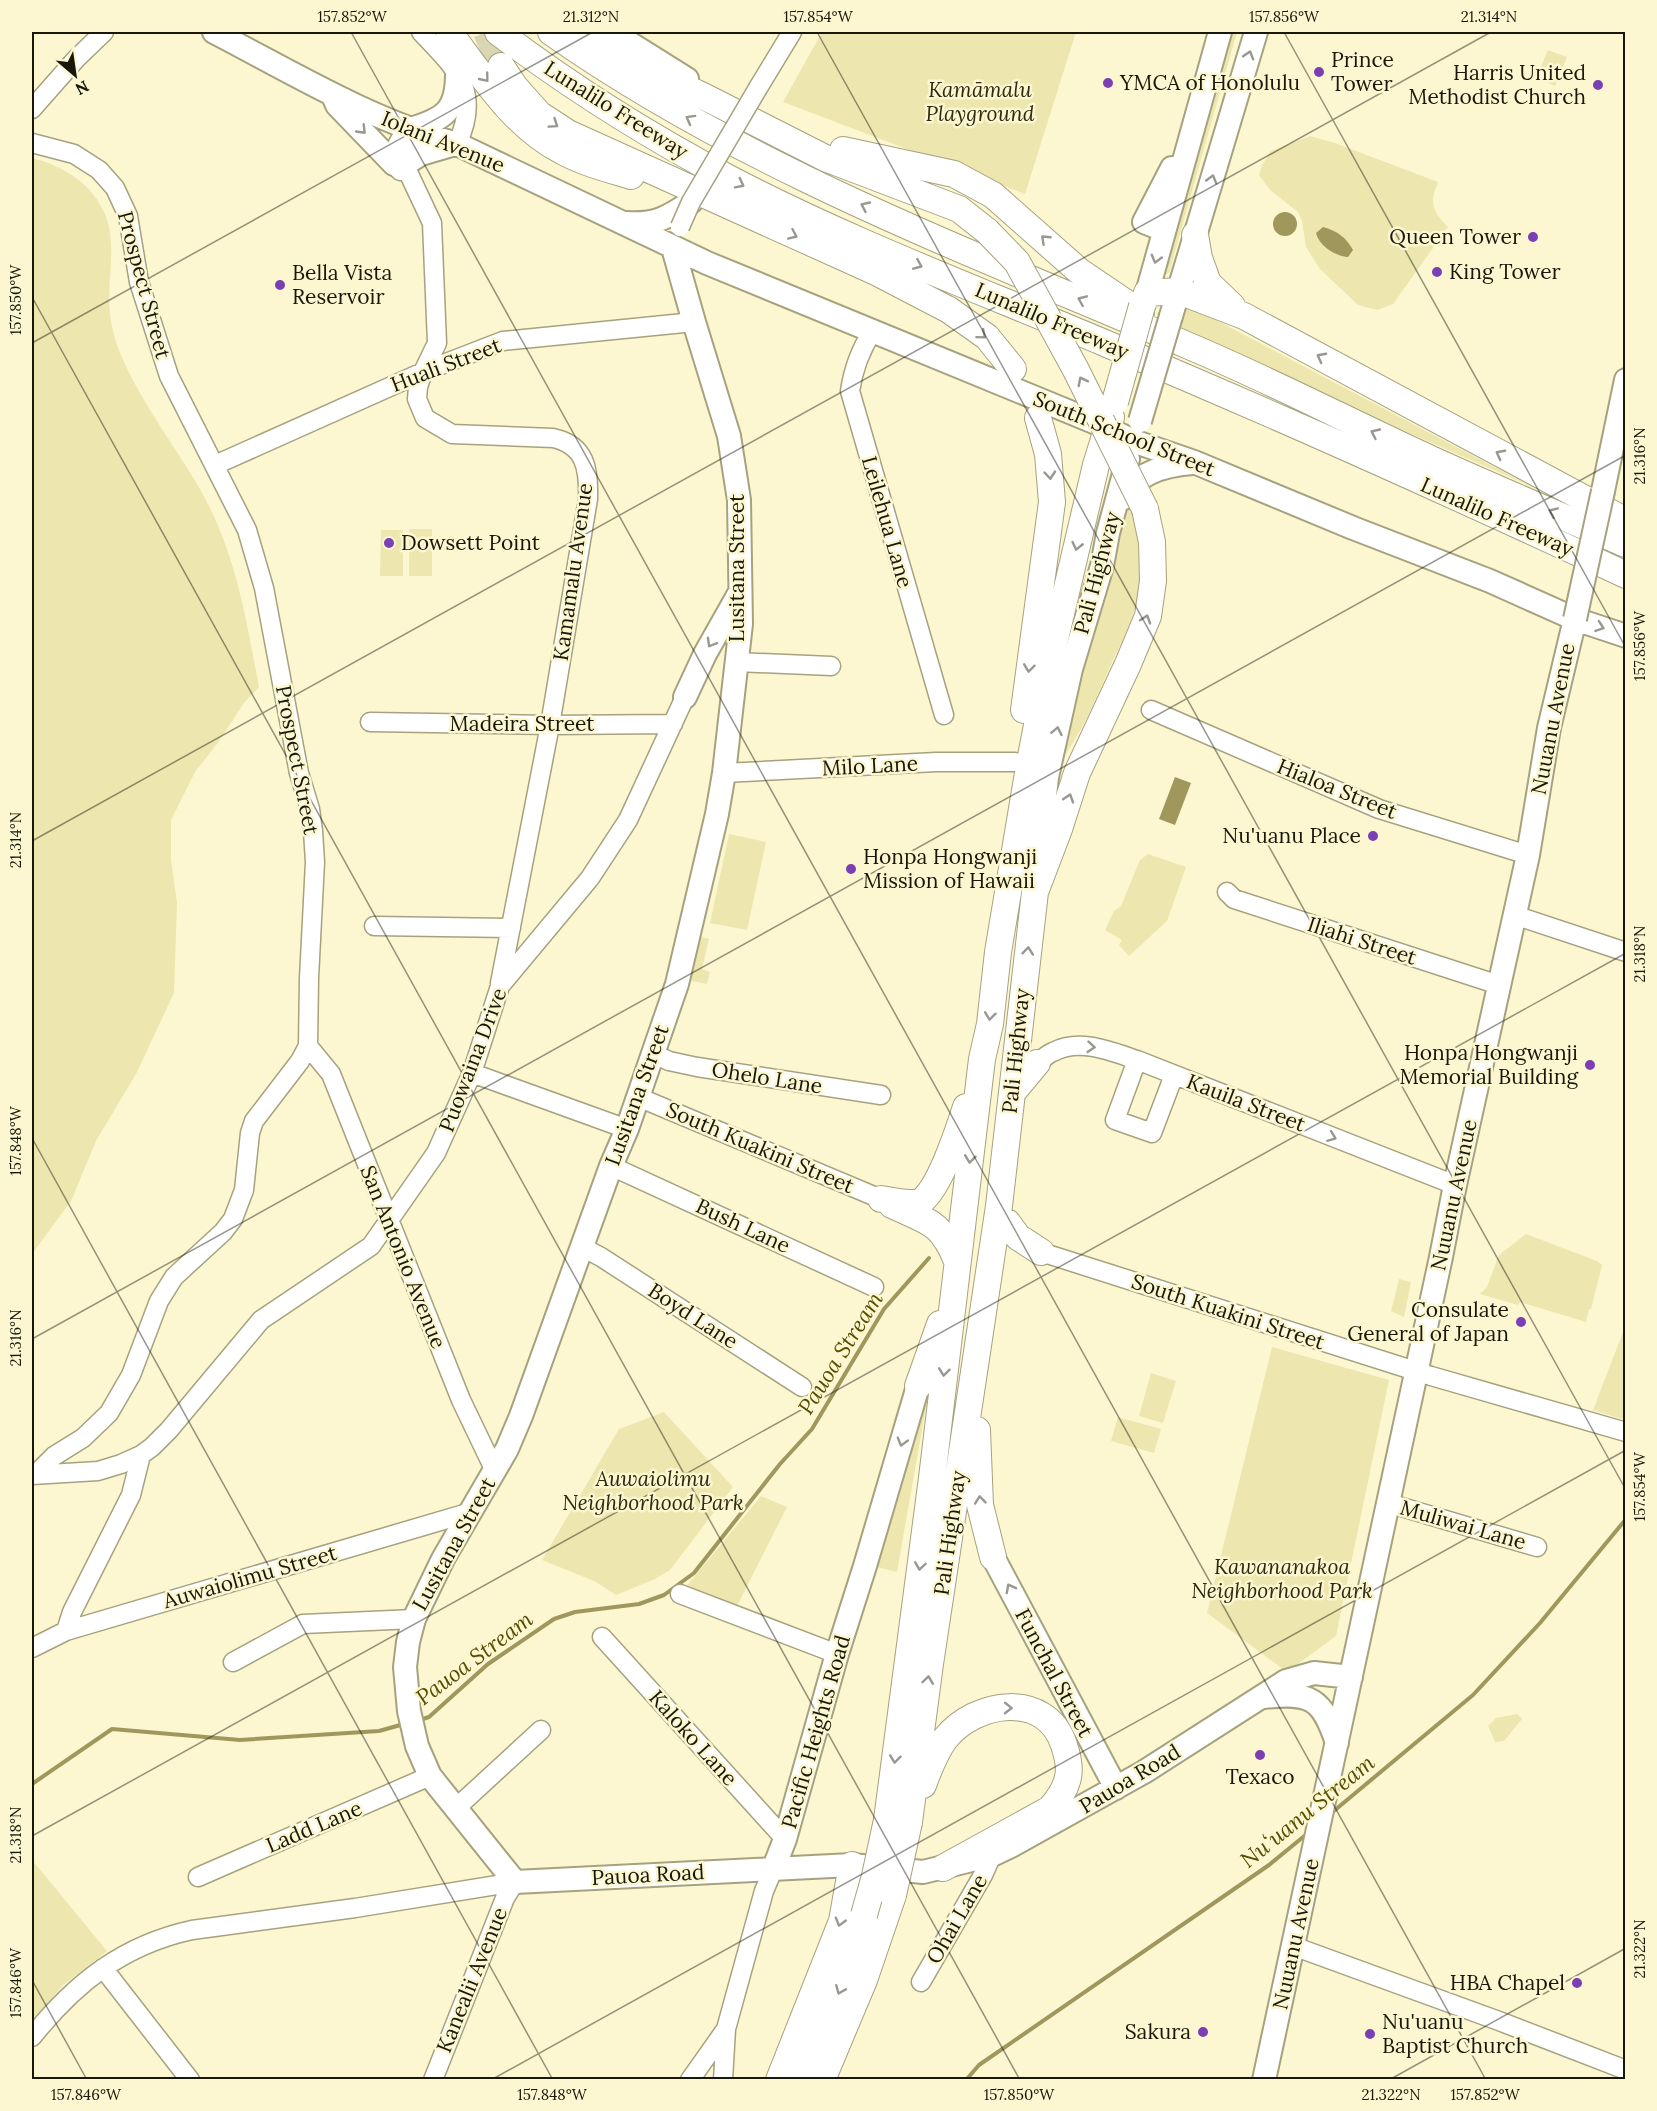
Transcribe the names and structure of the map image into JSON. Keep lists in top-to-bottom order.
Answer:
{
  "streets": {
    "highway": ["Lunalilo Freeway", "Pali Highway"],
    "main road": [
      "Iolani Avenue",
      "South School Street",
      "Lusitana Street",
      "Nuuanu Avenue",
      "Funchal Street",
      "Pacific Heights Road",
      "Pauoa Road"
    ],
    "street": [
      "Prospect Street",
      "Huali Street",
      "Leilehua Lane",
      "Kamamalu Avenue",
      "Madeira Street",
      "Milo Lane",
      "Hialoa Street",
      "Iliahi Street",
      "Puowaina Drive",
      "Ohelo Lane",
      "Kauila Street",
      "South Kuakini Street",
      "Bush Lane",
      "San Antonio Avenue",
      "Boyd Lane",
      "Muliwai Lane",
      "Auwaiolimu Street",
      "Kaloko Lane",
      "Ladd Lane",
      "Ohai Lane",
      "Kanealii Avenue"
    ]
  },
  "crossings": [
    ["Iolani Avenue", "South School Street"],
    ["Iolani Avenue", "Lusitana Street"],
    ["Prospect Street", "Huali Street"],
    ["Prospect Street", "San Antonio Avenue"],
    ["Huali Street", "Lusitana Street"],
    ["Huali Street", "Kamamalu Avenue"],
    ["South School Street", "Leilehua Lane"],
    ["South School Street", "Lusitana Street"],
    ["South School Street", "Pali Highway"],
    ["South School Street", "Nuuanu Avenue"],
    ["Lusitana Street", "Milo Lane"],
    ["Lusitana Street", "Ohelo Lane"],
    ["Lusitana Street", "South Kuakini Street"],
    ["Lusitana Street", "Bush Lane"],
    ["Lusitana Street", "San Antonio Avenue"],
    ["Lusitana Street", "Boyd Lane"],
    ["Lusitana Street", "Auwaiolimu Street"],
    ["Lusitana Street", "Pauoa Road"],
    ["Lusitana Street", "Ladd Lane"],
    ["Lusitana Street", "Kanealii Avenue"],
    ["Kamamalu Avenue", "Madeira Street"],
    ["Kamamalu Avenue", "Puowaina Drive"],
    ["Nuuanu Avenue", "Hialoa Street"],
    ["Nuuanu Avenue", "Iliahi Street"],
    ["Nuuanu Avenue", "Kauila Street"],
    ["Nuuanu Avenue", "South Kuakini Street"],
    ["Nuuanu Avenue", "Muliwai Lane"],
    ["Nuuanu Avenue", "Pauoa Road"],
    ["Madeira Street", "Puowaina Drive"],
    ["Puowaina Drive", "San Antonio Avenue"],
    ["Funchal Street", "Pauoa Road"],
    ["Pacific Heights Road", "Kaloko Lane"],
    ["Pacific Heights Road", "Pauoa Road"],
    ["Pauoa Road", "Ohai Lane"],
    ["Pauoa Road", "Kanealii Avenue"]
  ],
  "one_way": ["Kauila Street", "Funchal Street", "Pacific Heights Road"],
  "water": ["Pauoa Stream", "Nuʻuanu Stream"],
  "parks": ["Kamāmalu Playground", "Auwaiolimu Neighborhood Park", "Kawananakoa Neighborhood Park"],
  "places": [
    "Prince Tower",
    "YMCA of Honolulu",
    "Harris United Methodist Church",
    "Queen Tower",
    "King Tower",
    "Bella Vista Reservoir",
    "Dowsett Point",
    "Nu'uanu Place",
    "Honpa Hongwanji Mission of Hawaii",
    "Honpa Hongwanji Memorial Building",
    "Consulate General of Japan",
    "Texaco",
    "HBA Chapel",
    "Sakura",
    "Nu'uanu Baptist Church"
  ],
  "north": "bottom right",
  "coordinates": [
    "157.852°W",
    "21.312°N",
    "157.854°W",
    "157.856°W",
    "21.314°N",
    "157.850°W",
    "21.316°N",
    "21.318°N",
    "157.848°W",
    "21.322°N",
    "157.846°W"
  ]
}
